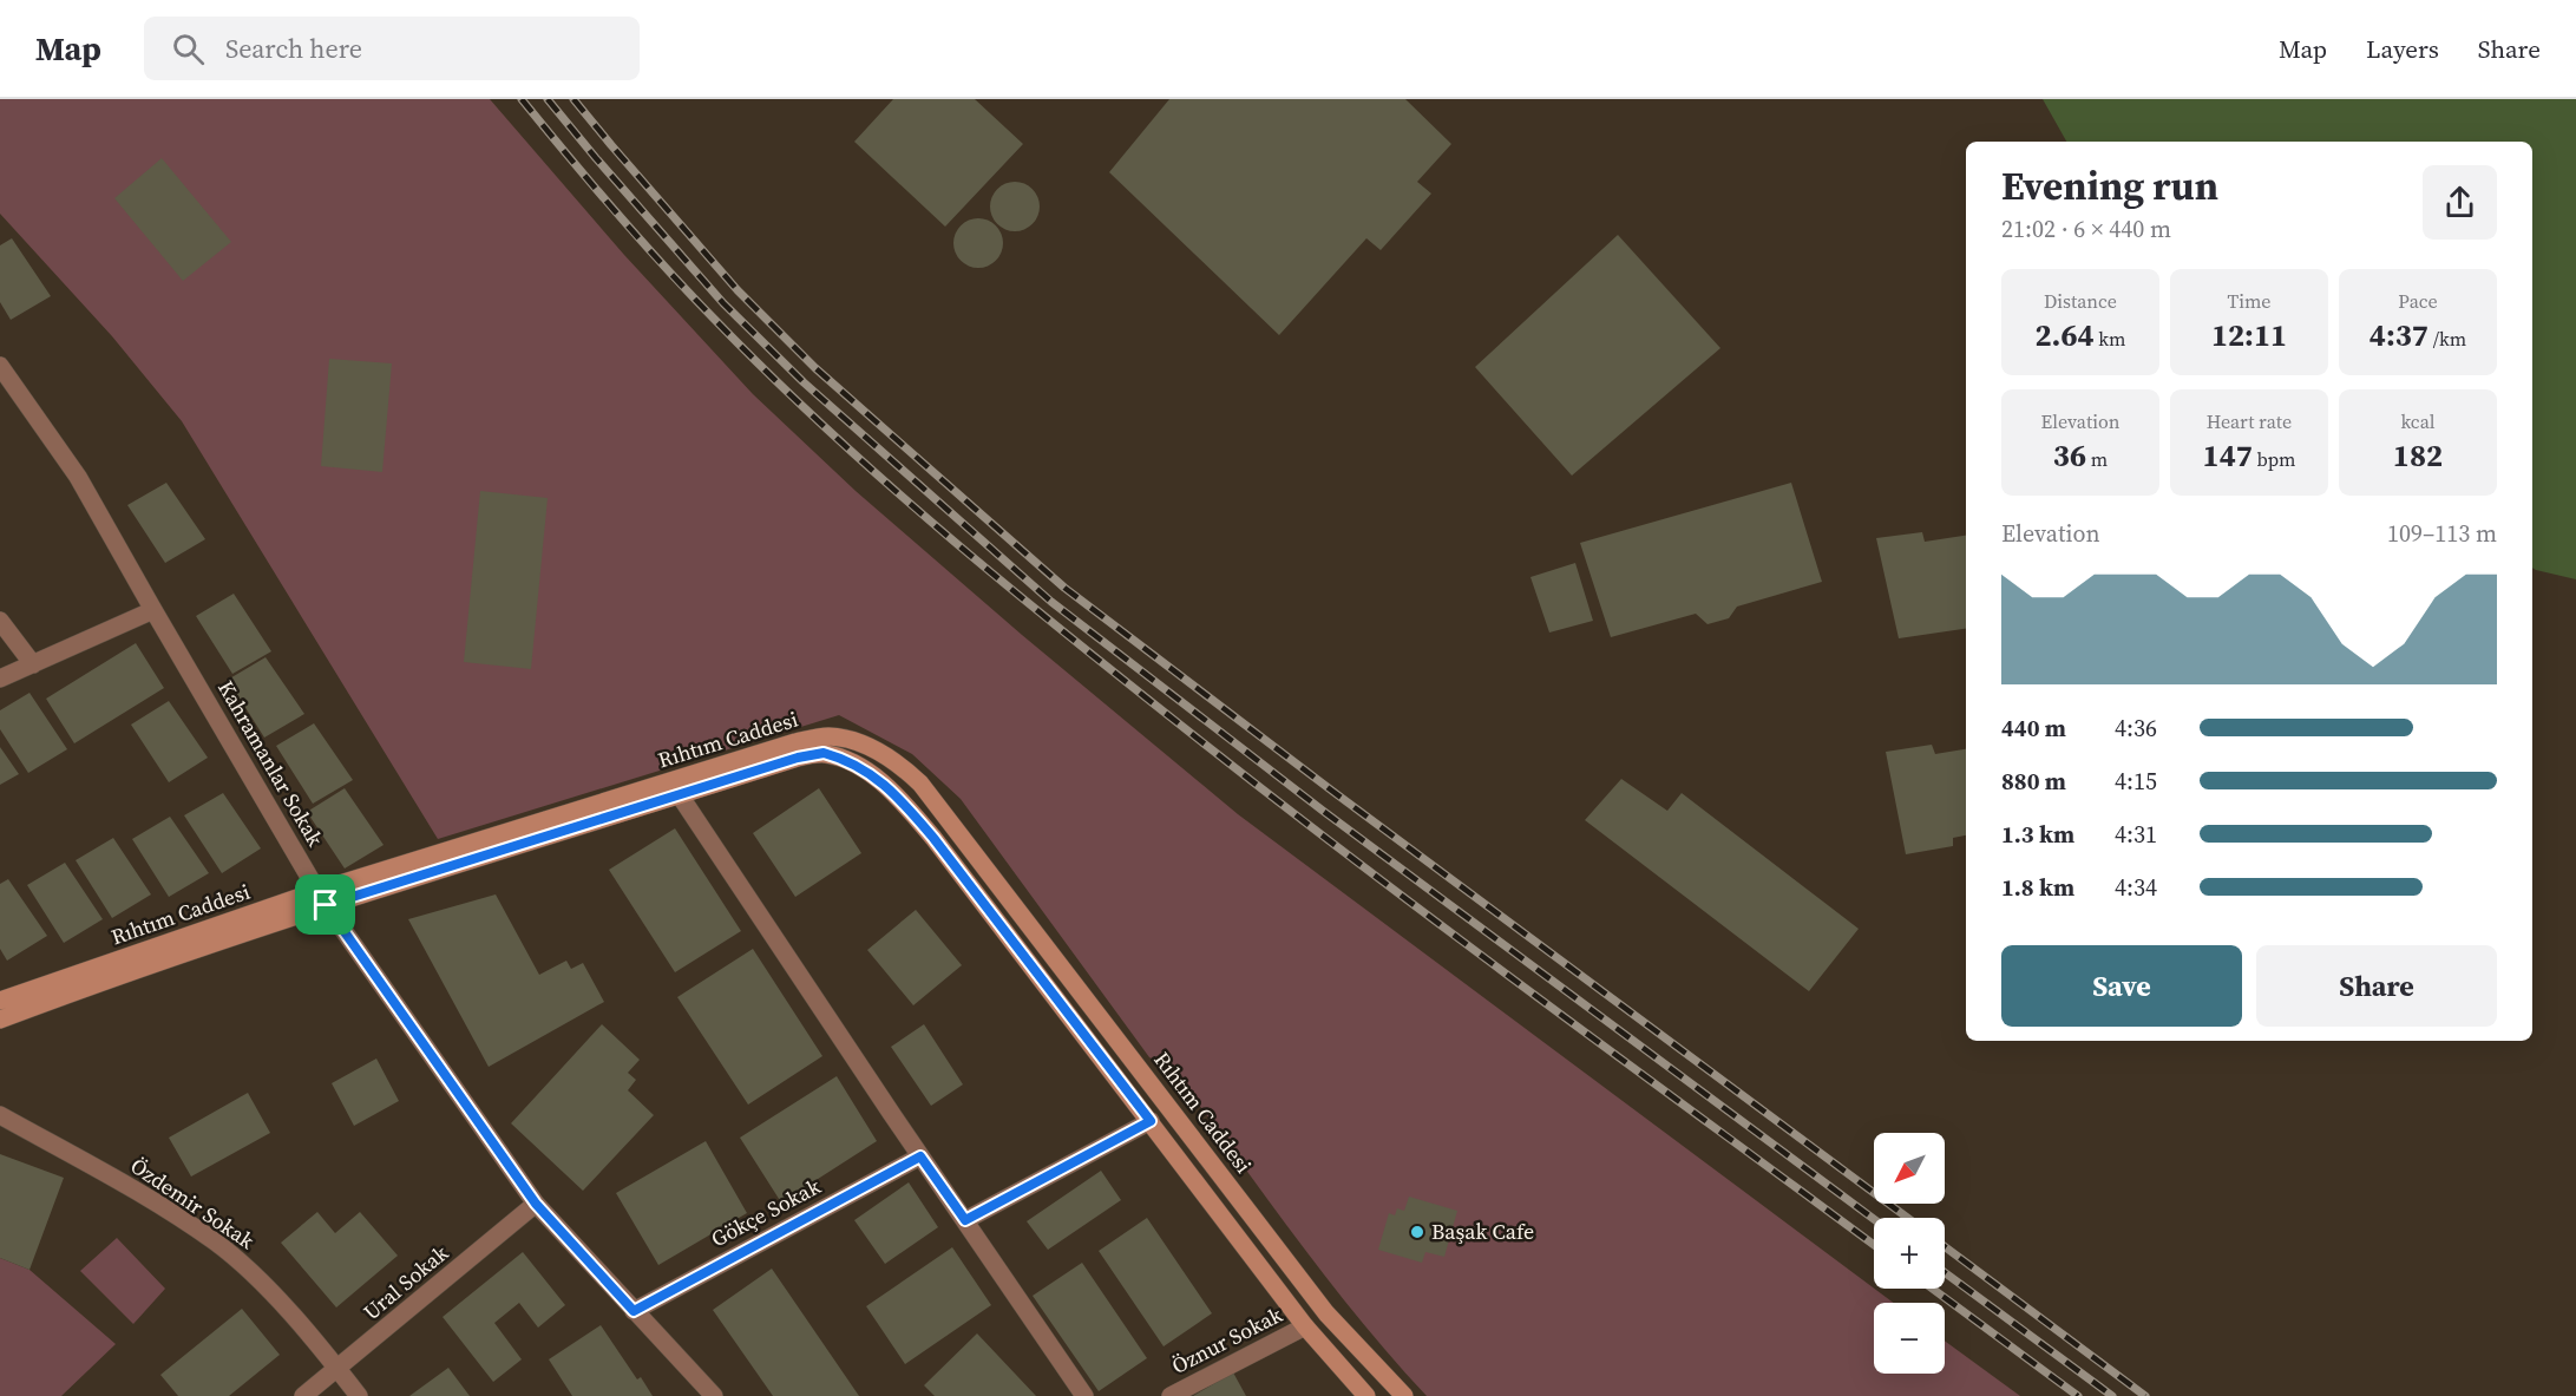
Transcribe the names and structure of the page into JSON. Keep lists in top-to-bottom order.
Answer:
{
  "streets": {
    "main road": ["Rıhtım Caddesi"],
    "street": [
      "Kahramanlar Sokak",
      "Özdemir Sokak",
      "Gökçe Sokak",
      "Ural Sokak",
      "Öznur Sokak"
    ]
  },
  "crossings": [
    ["Rıhtım Caddesi", "Kahramanlar Sokak"],
    ["Rıhtım Caddesi", "Öznur Sokak"],
    ["Kahramanlar Sokak", "Gökçe Sokak"],
    ["Kahramanlar Sokak", "Ural Sokak"],
    ["Özdemir Sokak", "Ural Sokak"]
  ],
  "places": ["Başak Cafe"],
  "north": "bottom left",
  "page": {
    "header": "Map",
    "search": "Search here",
    "nav": ["Map", "Layers", "Share"],
    "heading": ["Evening run", "21:02 · 6 × 440 m"],
    "stats": [
      ["Distance", "2.64 km"],
      ["Time", "12:11"],
      ["Pace", "4:37 /km"],
      ["Elevation", "36 m"],
      ["Heart rate", "147 bpm"],
      ["kcal", "182"]
    ],
    "chart": ["Elevation", "109–113 m"],
    "list": [
      {
        "name": "440 m",
        "note": "4:36"
      },
      {
        "name": "880 m",
        "note": "4:15"
      },
      {
        "name": "1.3 km",
        "note": "4:31"
      },
      {
        "name": "1.8 km",
        "note": "4:34"
      }
    ],
    "buttons": ["Save", "Share"],
    "map_buttons": ["+", "−"]
  }
}
